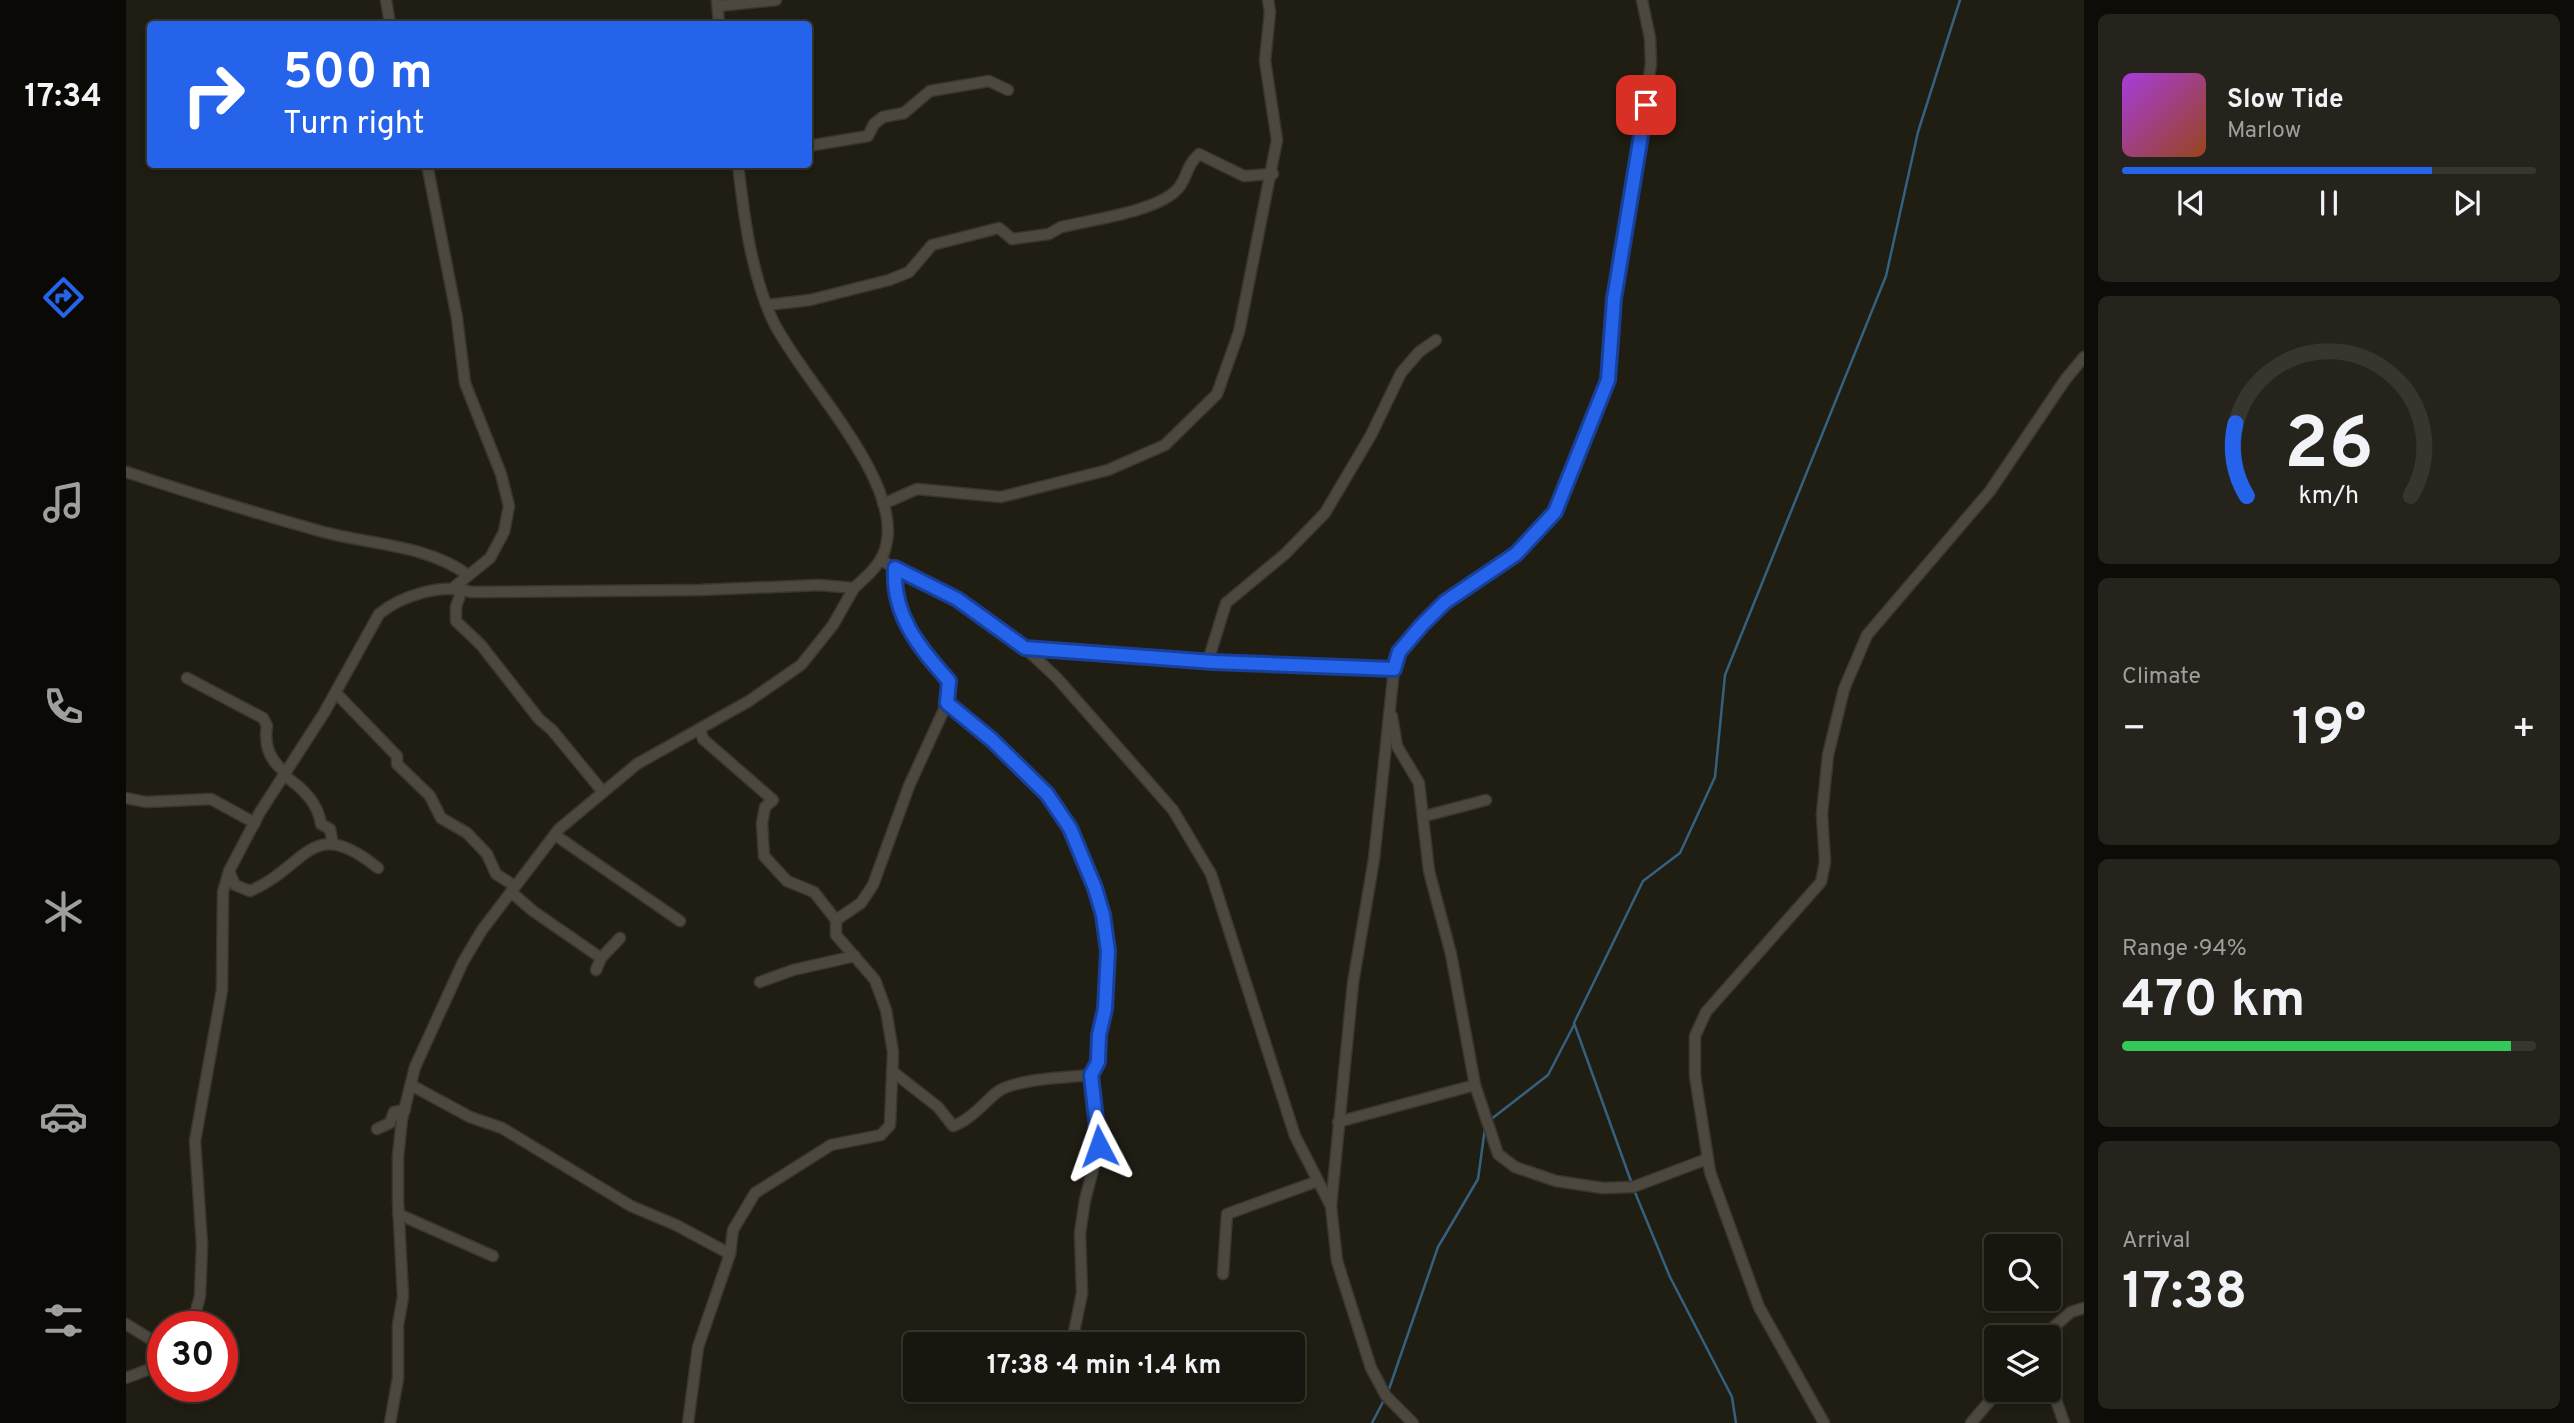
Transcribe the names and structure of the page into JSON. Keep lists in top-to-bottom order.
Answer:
{
  "page": {
    "tabs": "17:34",
    "turn": ["500 m", "Turn right"],
    "song": ["Slow Tide", "Marlow"],
    "tile": [
      "Climate",
      ["Range · 94%", "470 km"],
      ["Arrival", "17:38"]
    ],
    "heat": ["−", "19°", "+"],
    "limit": "30",
    "trip": "17:38 · 4 min · 1.4 km",
    "gauge": ["26", "km/h"]
  }
}
